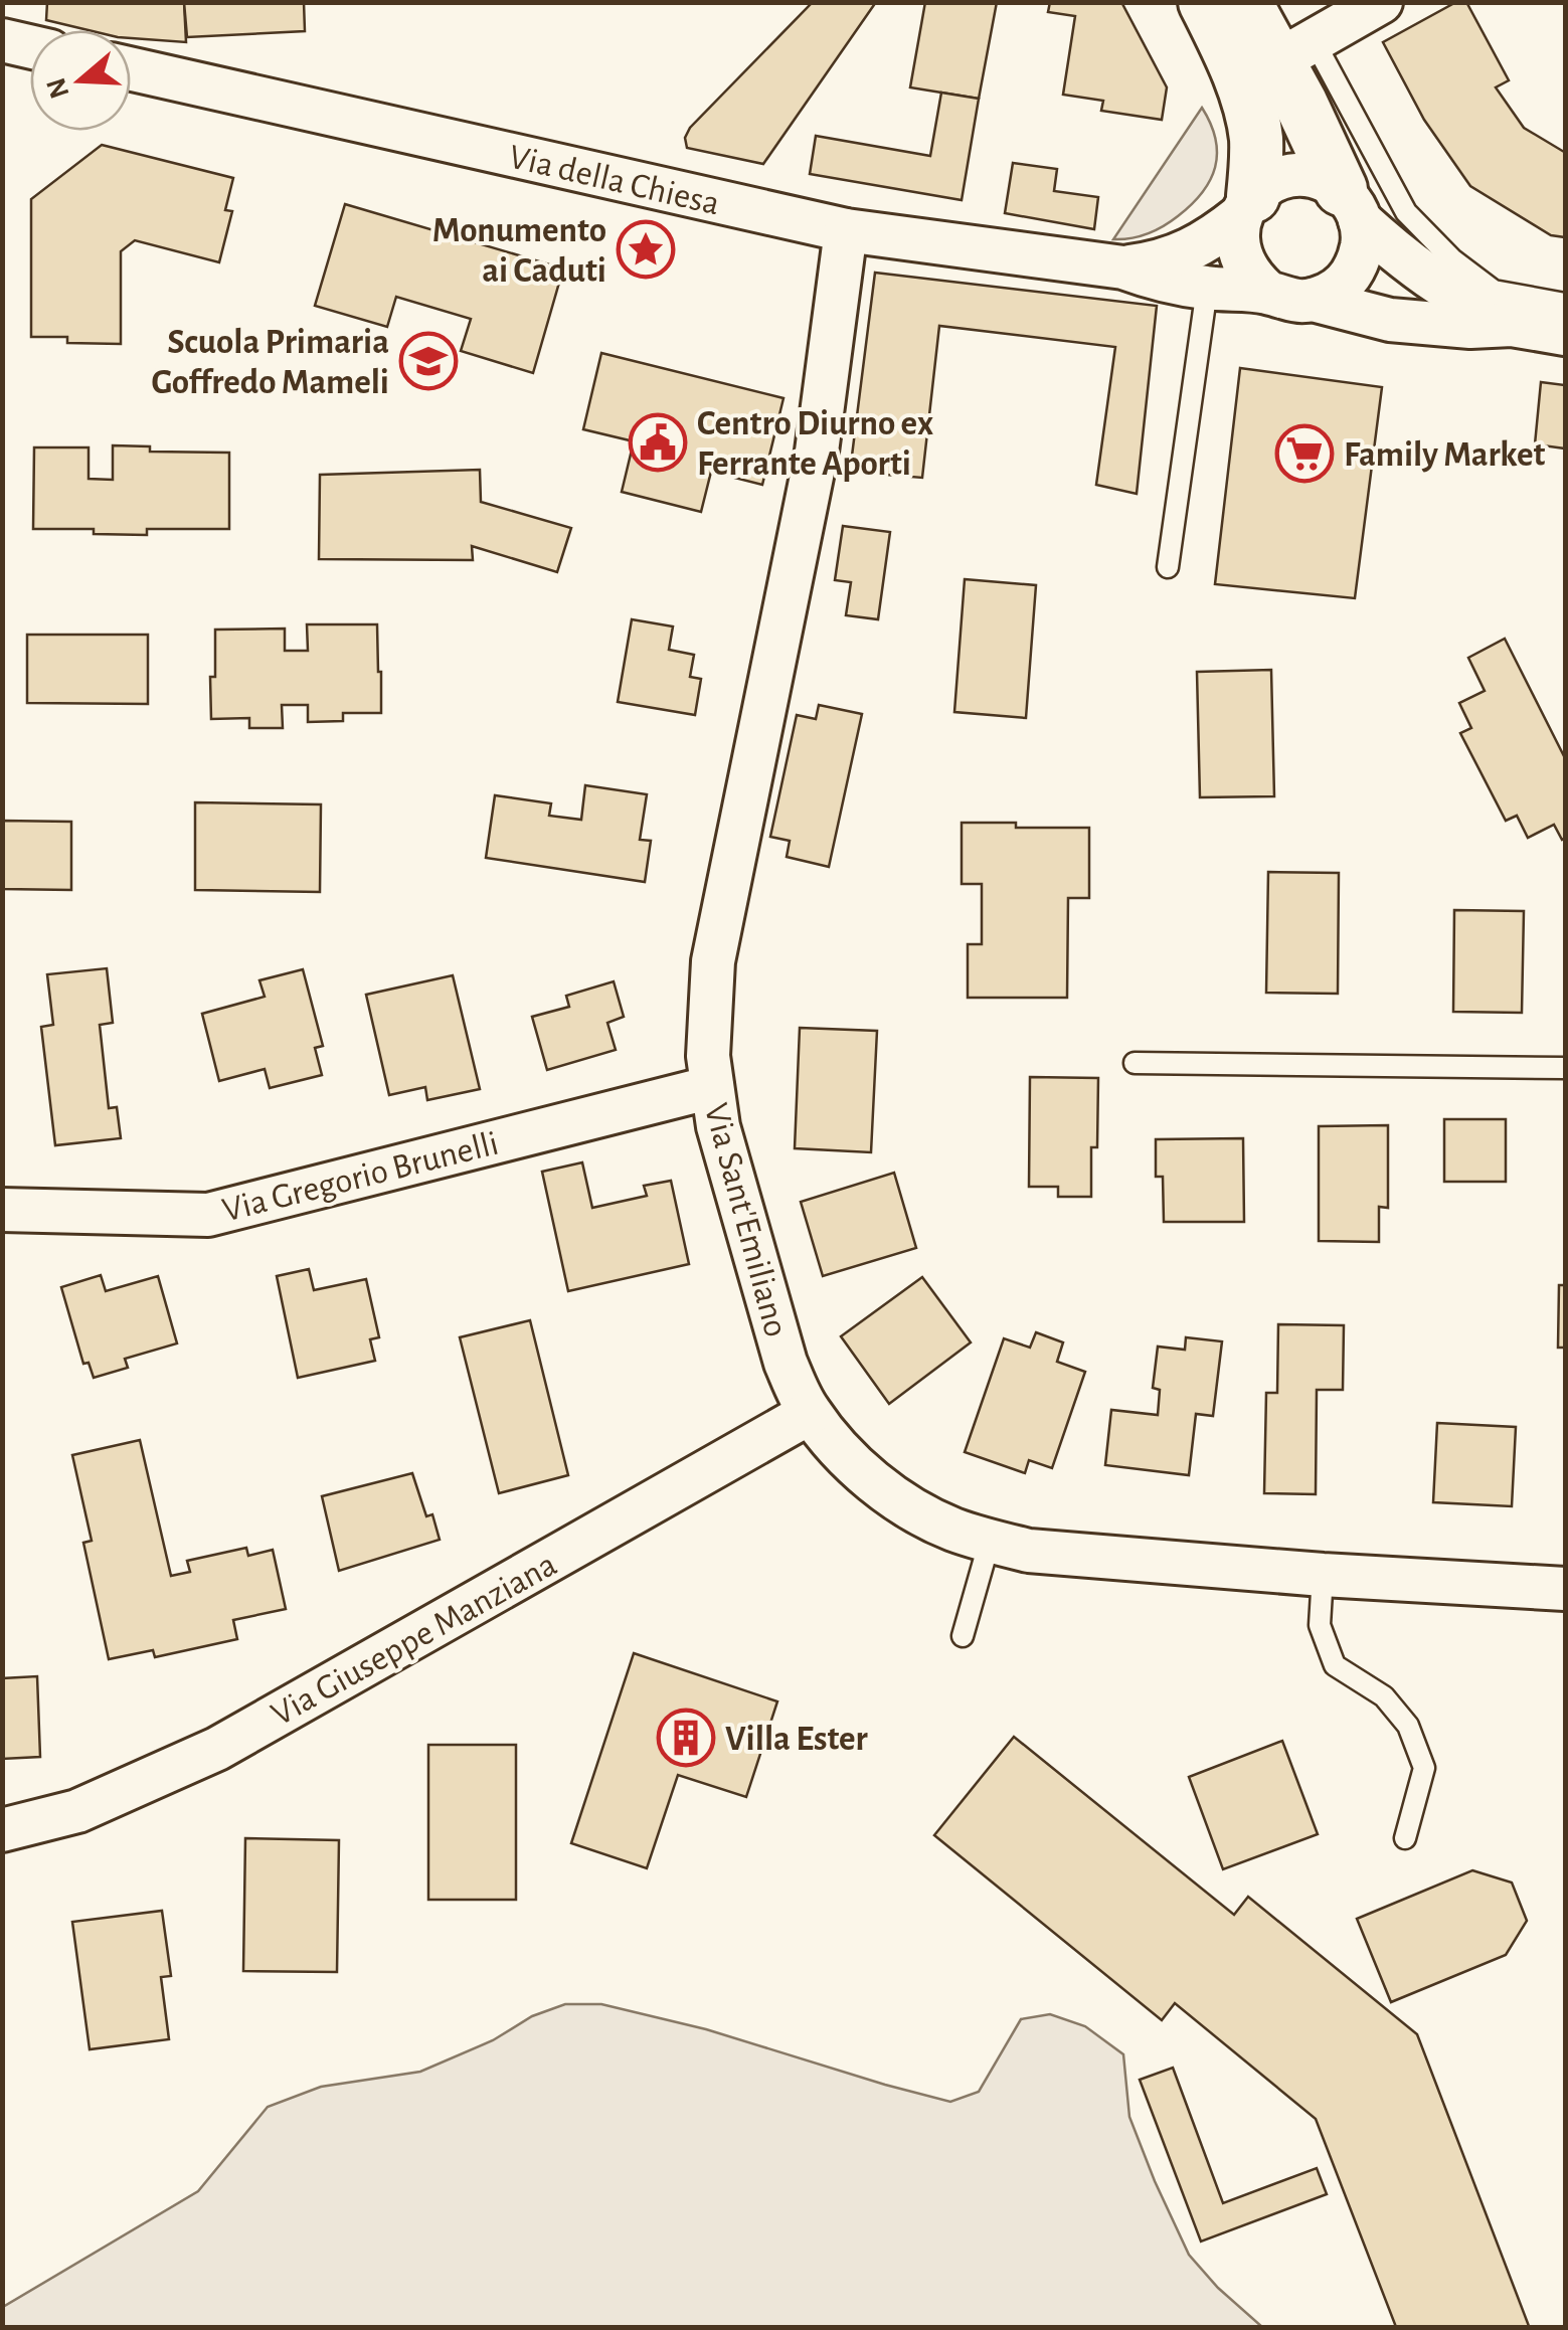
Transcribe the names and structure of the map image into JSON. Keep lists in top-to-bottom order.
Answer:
{
  "streets": {
    "street": [
      "Via della Chiesa",
      "Via Gregorio Brunelli",
      "Via Sant'Emiliano",
      "Via Giuseppe Manziana"
    ]
  },
  "crossings": [
    ["Via della Chiesa", "Via Sant'Emiliano"],
    ["Via Gregorio Brunelli", "Via Sant'Emiliano"],
    ["Via Sant'Emiliano", "Via Giuseppe Manziana"]
  ],
  "places": {
    "place": ["Monumento ai Caduti"],
    "school or university": ["Scuola Primaria Goffredo Mameli"],
    "public building": ["Centro Diurno ex Ferrante Aporti"],
    "supermarket": ["Family Market"],
    "building": ["Villa Ester"]
  },
  "north": "left"
}
